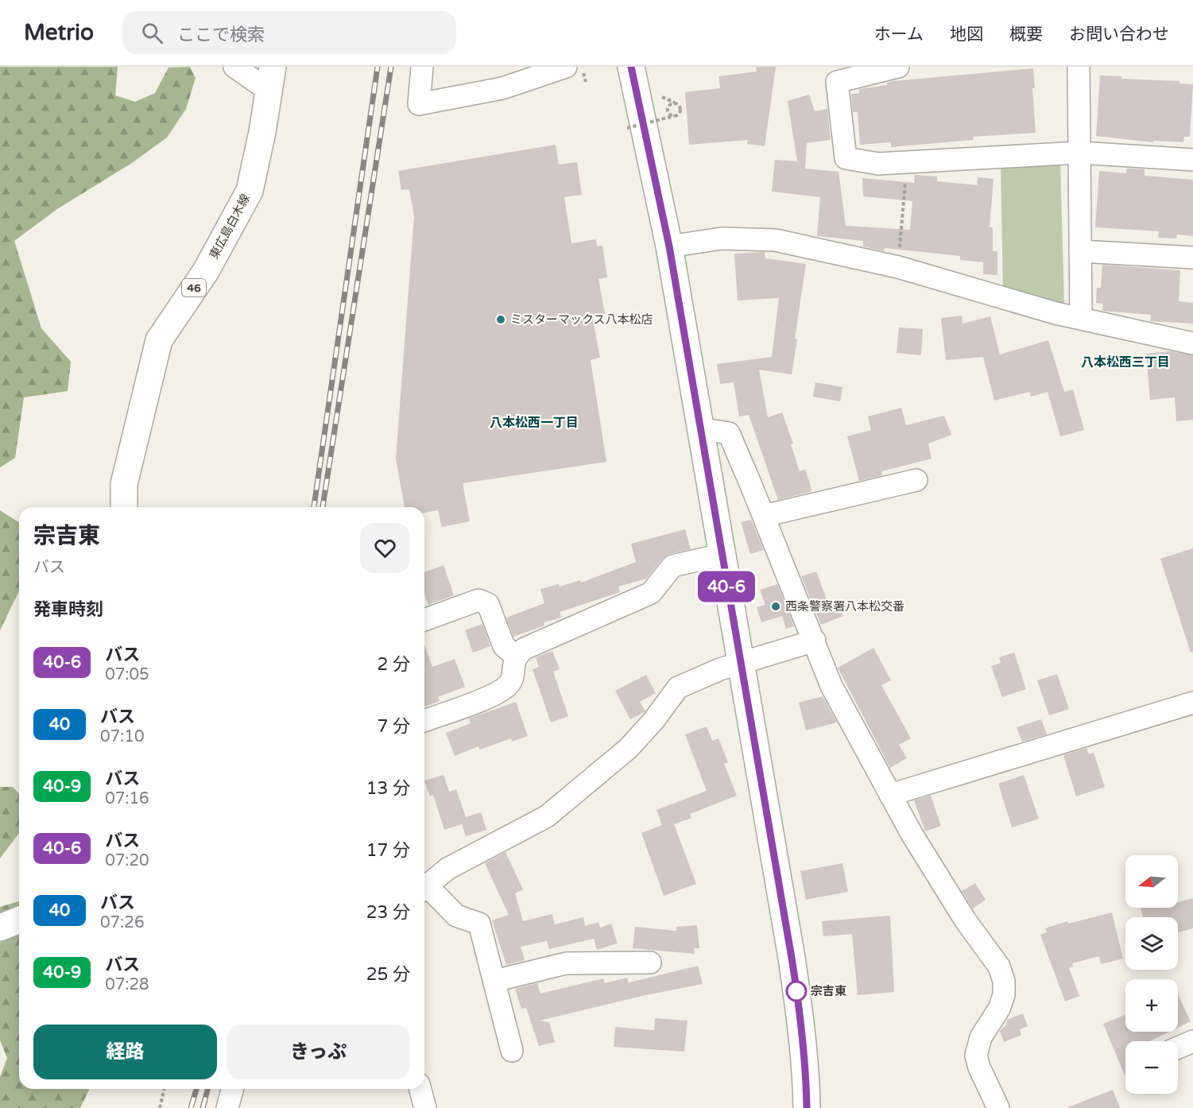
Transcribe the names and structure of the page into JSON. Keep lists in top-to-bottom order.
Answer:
{
  "streets": {
    "main road": ["東広島白木線", "46"]
  },
  "districts": ["八本松西三丁目", "八本松西一丁目"],
  "places": ["ミスターマックス八本松店", "西条警察署八本松交番", "宗吉東"],
  "lines": ["bus line 40-6"],
  "north": "left",
  "page": {
    "header": "Metrio",
    "search": "ここで検索",
    "nav": [
      "ホーム",
      "地図",
      "概要",
      "お問い合わせ"
    ],
    "on_map": "40-6",
    "heading": [
      ["宗吉東", "バス"],
      "発車時刻"
    ],
    "list": [
      {
        "mark": "40-6",
        "name": "バス",
        "note": "07:05",
        "value": "2 分"
      },
      {
        "mark": "40",
        "name": "バス",
        "note": "07:10",
        "value": "7 分"
      },
      {
        "mark": "40-9",
        "name": "バス",
        "note": "07:16",
        "value": "13 分"
      },
      {
        "mark": "40-6",
        "name": "バス",
        "note": "07:20",
        "value": "17 分"
      },
      {
        "mark": "40",
        "name": "バス",
        "note": "07:26",
        "value": "23 分"
      },
      {
        "mark": "40-9",
        "name": "バス",
        "note": "07:28",
        "value": "25 分"
      }
    ],
    "map_buttons": ["+", "−"],
    "buttons": ["経路", "きっぷ"]
  }
}
